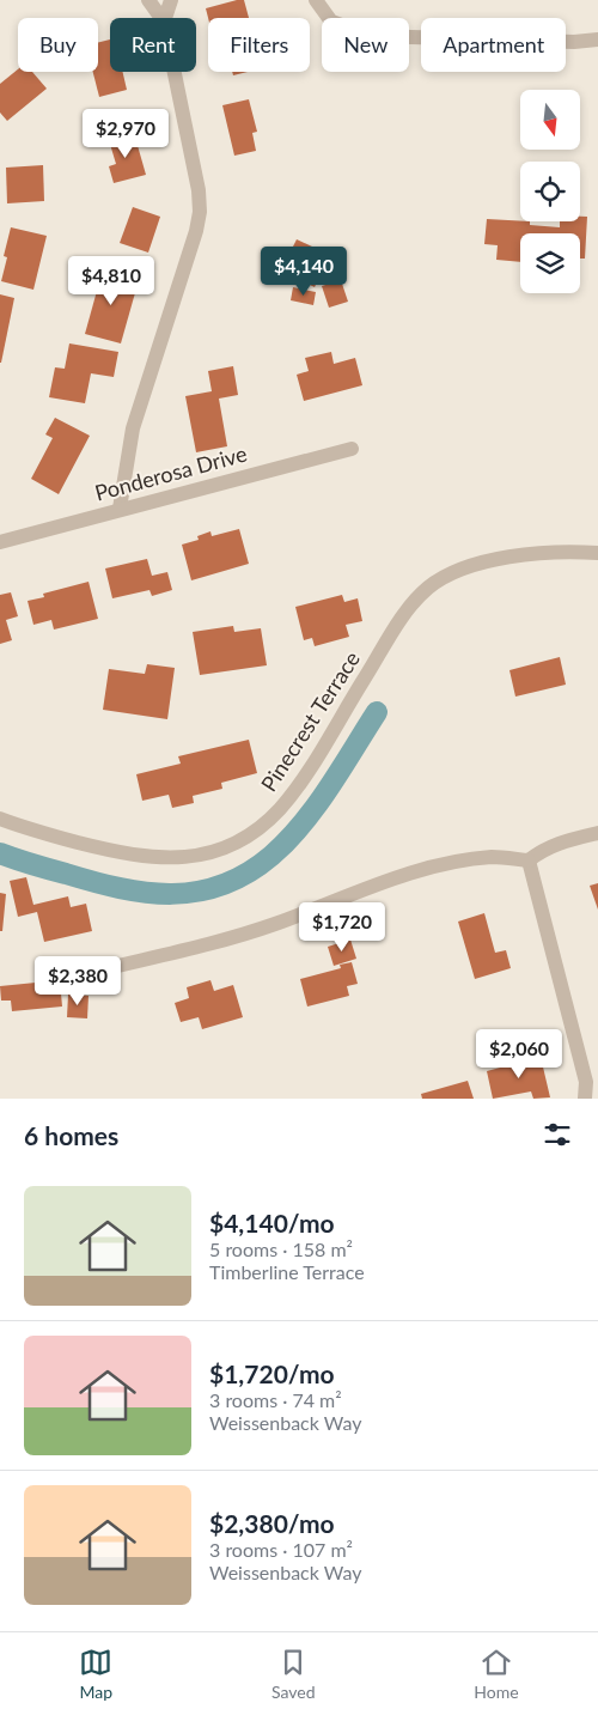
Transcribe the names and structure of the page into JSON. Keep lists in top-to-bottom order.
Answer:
{
  "streets": {
    "street": ["Ponderosa Drive", "Pinecrest Terrace"]
  },
  "north": "bottom",
  "page": {
    "chip": [
      "Buy",
      "Rent",
      "Filters",
      "New",
      "Apartment"
    ],
    "price": [
      "$2,970",
      "$4,140",
      "$4,810",
      "$1,720",
      "$2,380",
      "$2,060"
    ],
    "heading": "6 homes",
    "list": [
      {
        "name": "$4,140/mo",
        "note": "5 rooms · 158 m² · Timberline Terrace"
      },
      {
        "name": "$1,720/mo",
        "note": "3 rooms · 74 m² · Weissenback Way"
      },
      {
        "name": "$2,380/mo",
        "note": "3 rooms · 107 m² · Weissenback Way"
      }
    ],
    "tabs": ["Map", "Saved", "Home"]
  }
}
